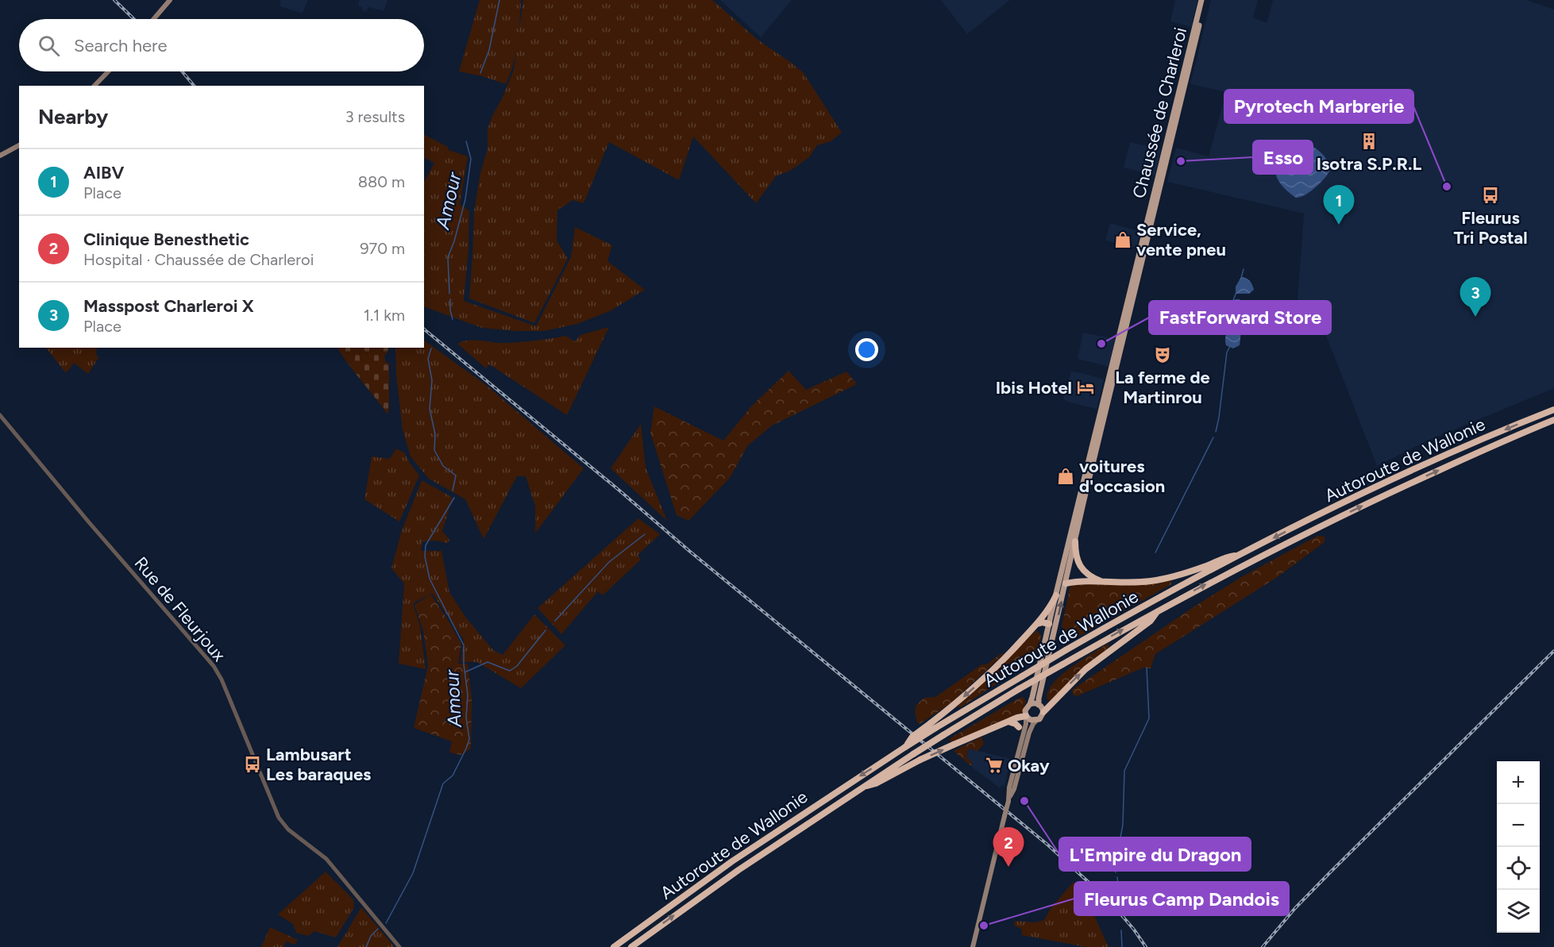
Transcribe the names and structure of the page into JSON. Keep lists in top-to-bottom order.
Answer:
{
  "streets": {
    "highway": ["Autoroute de Wallonie"],
    "main road": ["Chaussée de Charleroi"],
    "street": ["Rue de Fleurjoux"]
  },
  "water": ["Amour"],
  "places": {
    "building": ["Isotra S.P.R.L"],
    "other": [
      "Esso",
      "Pyrotech Marbrerie",
      "FastForward Store",
      "L'Empire du Dragon",
      "Fleurus Camp Dandois"
    ],
    "bus stop": ["Fleurus Tri Postal", "Lambusart Les baraques"],
    "shop": ["Service, vente pneu", "voitures d'occasion"],
    "theatre": ["La ferme de Martinrou"],
    "hotel": ["Ibis Hotel"],
    "supermarket": ["Okay"]
  },
  "page": {
    "search": "Search here",
    "heading": ["Nearby", "3 results"],
    "list": [
      {
        "mark": "1",
        "name": "AIBV",
        "note": "Place",
        "value": "880 m"
      },
      {
        "mark": "2",
        "name": "Clinique Benesthetic",
        "note": "Hospital · Chaussée de Charleroi",
        "value": "970 m"
      },
      {
        "mark": "3",
        "name": "Masspost Charleroi X",
        "note": "Place",
        "value": "1.1 km"
      }
    ],
    "pins": ["1", "3", "2"],
    "map_buttons": ["+", "−"]
  }
}
